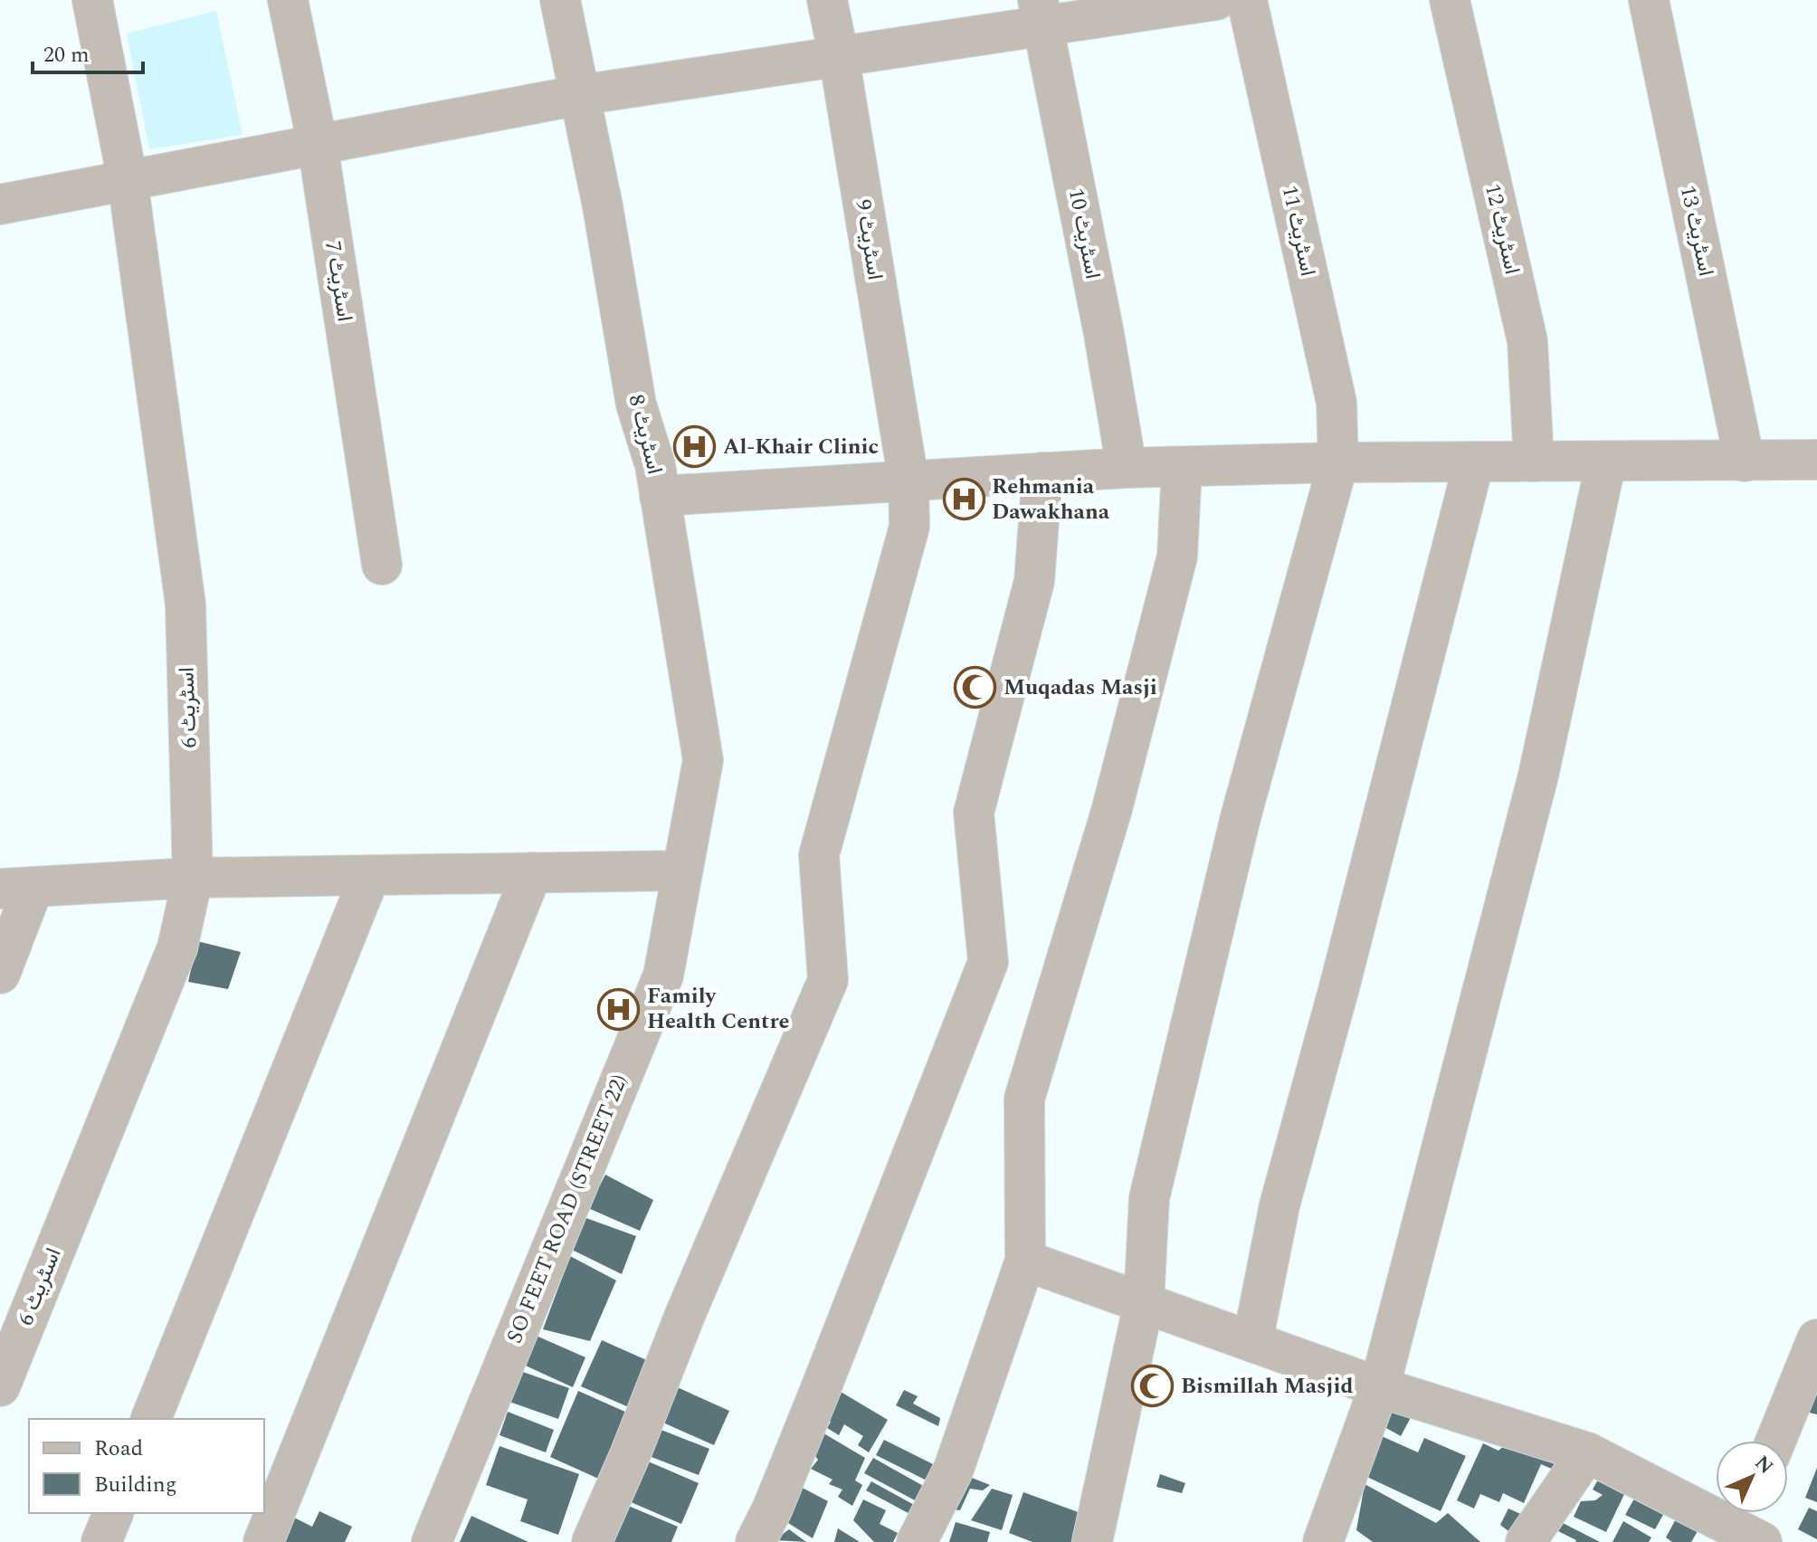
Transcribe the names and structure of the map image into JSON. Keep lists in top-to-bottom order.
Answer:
{
  "streets": {
    "street": [
      "اسٹریٹ 12",
      "اسٹریٹ 11",
      "اسٹریٹ 13",
      "اسٹریٹ 10",
      "اسٹریٹ 9",
      "اسٹریٹ 7",
      "اسٹریٹ 8",
      "اسٹریٹ 6",
      "SO FEET ROAD (STREET 22)"
    ]
  },
  "crossings": [
    ["اسٹریٹ 8", "SO FEET ROAD (STREET 22)"]
  ],
  "places": {
    "hospital": ["Al-Khair Clinic", "Rehmania Dawakhana", "Family Health Centre"],
    "mosque": ["Muqadas Masji", "Bismillah Masjid"]
  },
  "legend": ["Road", "Building"],
  "scale_bar": "20 m",
  "north": "top right"
}
